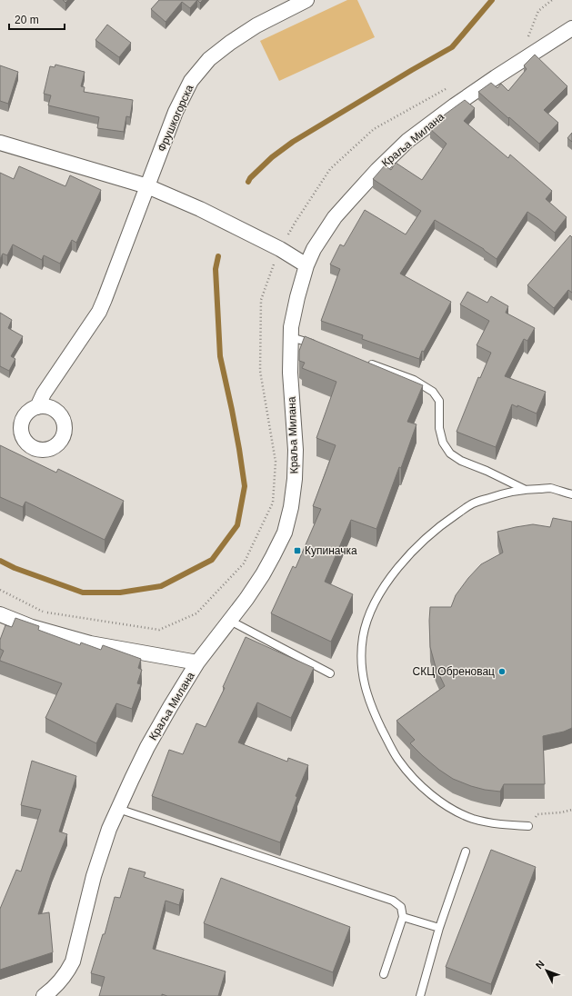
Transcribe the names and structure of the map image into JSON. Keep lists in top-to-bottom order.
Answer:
{
  "streets": {
    "street": ["Фрушкогорска", "Краља Милана"]
  },
  "places": {
    "transit": ["Купиначка"],
    "other": ["СКЦ Обреновац"]
  },
  "scale_bar": "20 m",
  "north": "top left"
}
